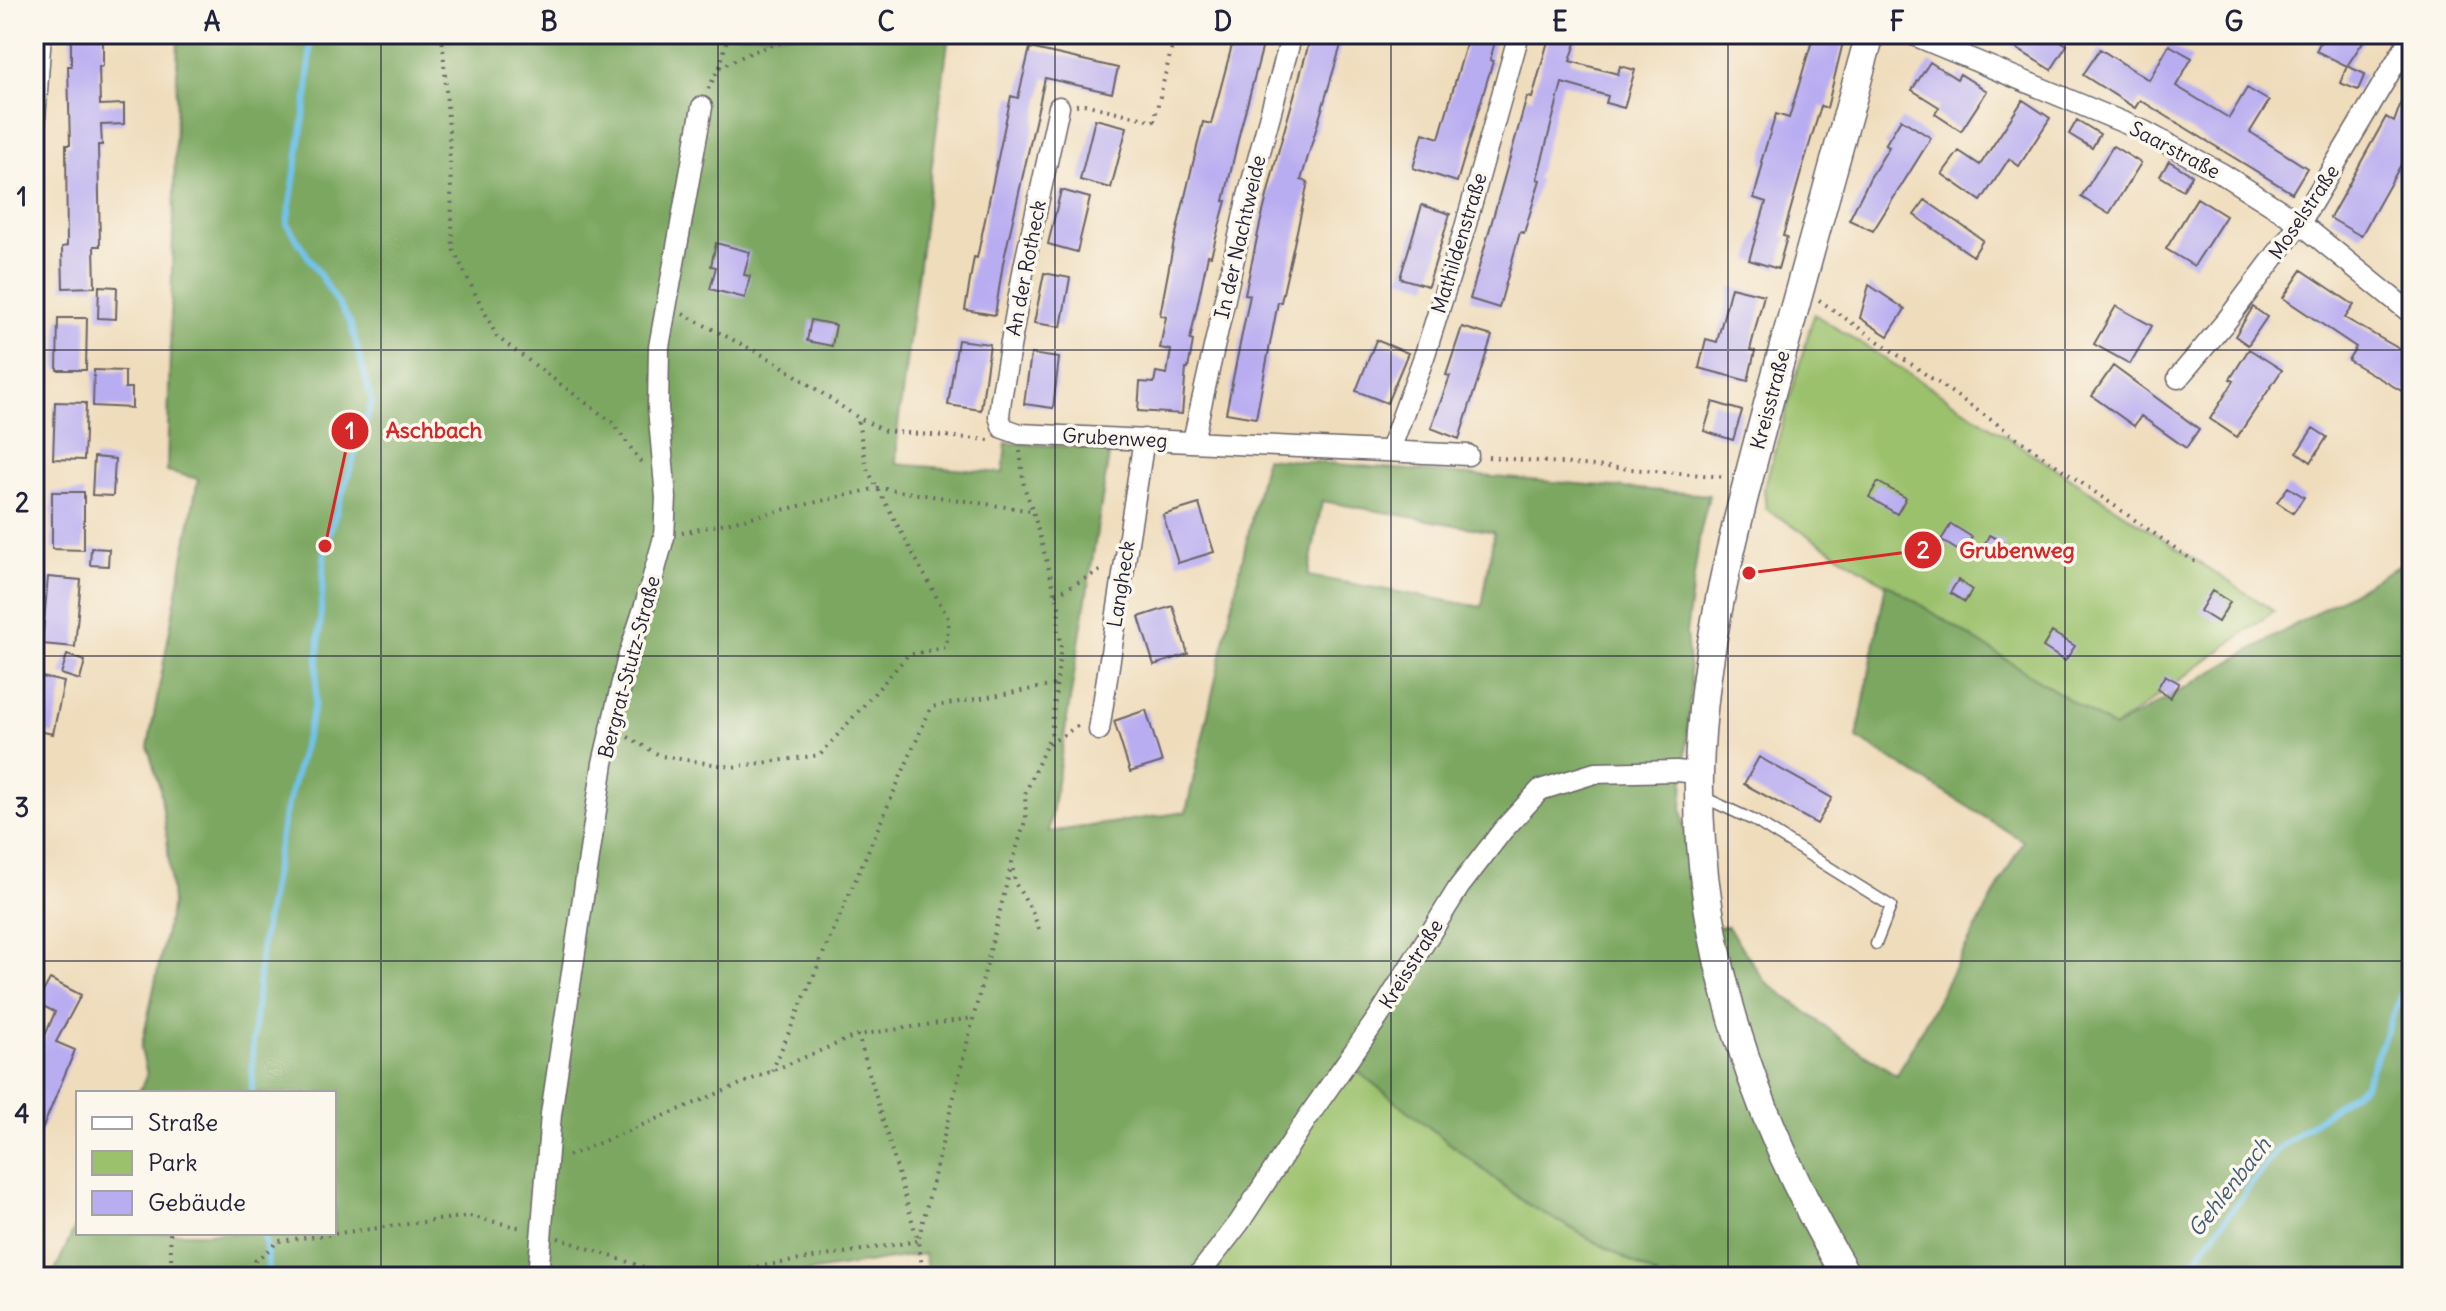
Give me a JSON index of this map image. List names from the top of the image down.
{
  "streets": {
    "street": [
      "Saarstraße",
      "Moselstraße",
      "In der Nachtweide",
      "Mathildenstraße",
      "An der Rotheck",
      "Kreisstraße",
      "Grubenweg",
      "Langheck",
      "Bergrat-Stutz-Straße"
    ]
  },
  "crossings": [
    ["Saarstraße", "Moselstraße"],
    ["In der Nachtweide", "Grubenweg"],
    ["Mathildenstraße", "Grubenweg"],
    ["An der Rotheck", "Grubenweg"],
    ["Grubenweg", "Langheck"]
  ],
  "water": ["Gehlenbach"],
  "places": ["Aschbach", "Grubenweg"],
  "legend": ["Straße", "Park", "Gebäude"],
  "grid": {
    "columns": [
      "A",
      "B",
      "C",
      "D",
      "E",
      "F",
      "G"
    ],
    "rows": [
      "1",
      "2",
      "3",
      "4"
    ]
  }
}
